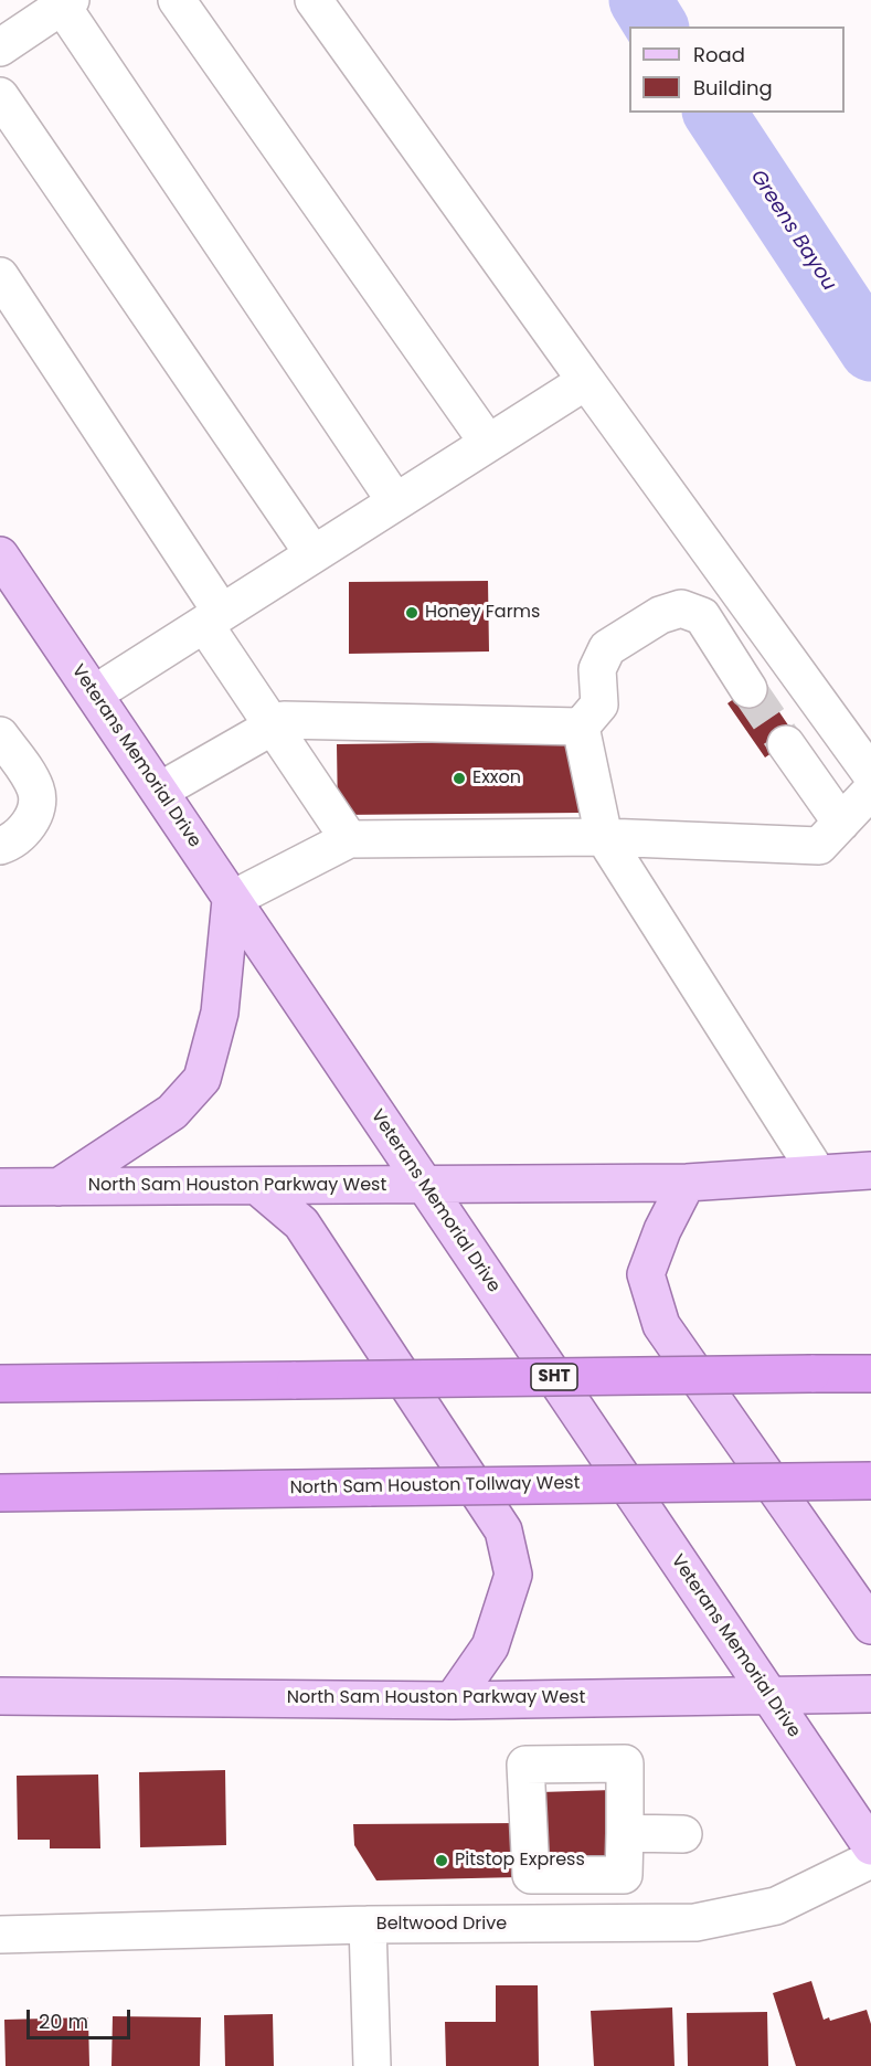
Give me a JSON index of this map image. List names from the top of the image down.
{
  "streets": {
    "highway": ["SHT", "North Sam Houston Tollway West"],
    "main road": ["Veterans Memorial Drive", "North Sam Houston Parkway West"],
    "street": ["Beltwood Drive"]
  },
  "crossings": [
    ["Veterans Memorial Drive", "North Sam Houston Parkway West"]
  ],
  "water": ["Greens Bayou"],
  "places": ["Honey Farms", "Exxon", "Pitstop Express"],
  "legend": ["Road", "Building"],
  "scale_bar": "20 m"
}
